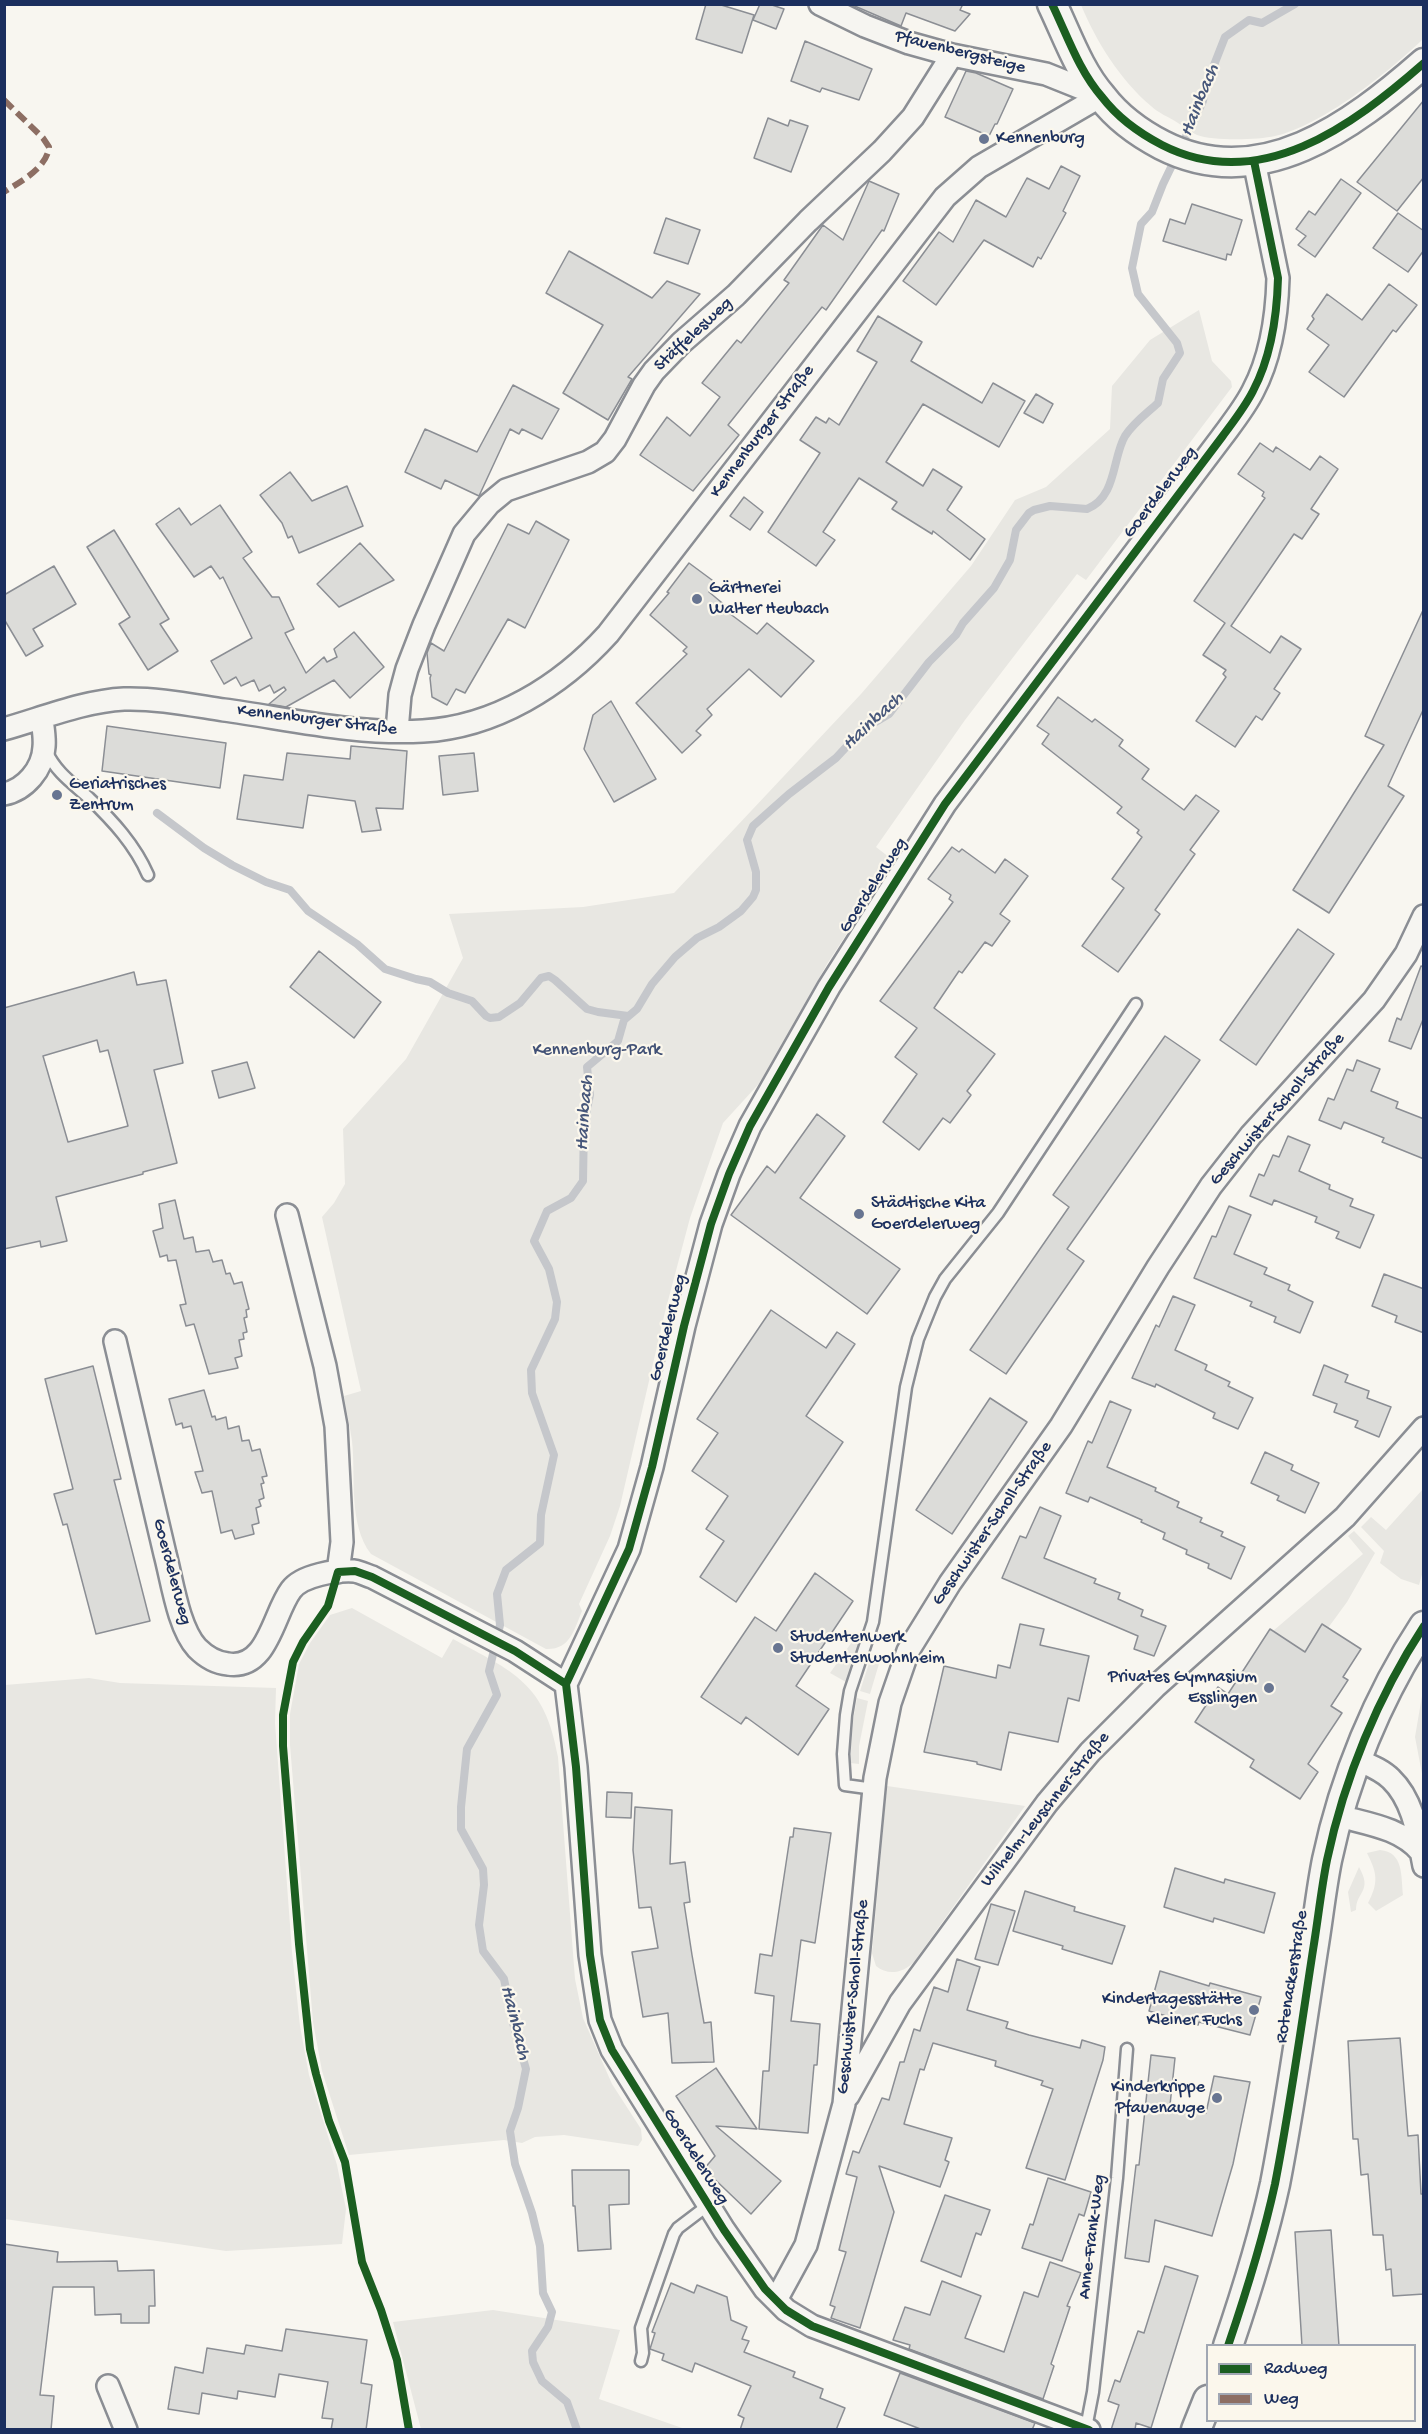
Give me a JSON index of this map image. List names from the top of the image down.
{
  "streets": {
    "main road": ["Rotenackerstraße"],
    "street": [
      "Pfauenbergsteige",
      "Stäffelesweg",
      "Kennenburger Straße",
      "Goerdelerweg",
      "Geschwister-Scholl-Straße",
      "Wilhelm-Leuschner-Straße"
    ],
    "lane": ["Anne-Frank-Weg"]
  },
  "crossings": [
    ["Pfauenbergsteige", "Stäffelesweg"],
    ["Pfauenbergsteige", "Kennenburger Straße"],
    ["Stäffelesweg", "Kennenburger Straße"],
    ["Goerdelerweg", "Geschwister-Scholl-Straße"],
    ["Goerdelerweg", "Anne-Frank-Weg"],
    ["Geschwister-Scholl-Straße", "Wilhelm-Leuschner-Straße"]
  ],
  "water": ["Hainbach"],
  "parks": ["Kennenburg-Park"],
  "places": [
    "Kennenburg",
    "Gärtnerei Walter Heubach",
    "Geriatrisches Zentrum",
    "Städtische Kita Goerdelerweg",
    "Studentenwerk Studentenwohnheim",
    "Privates Gymnasium Esslingen",
    "Kindertagesstätte Kleiner Fuchs",
    "Kinderkrippe Pfauenauge"
  ],
  "legend": ["Radweg", "Weg"]
}
